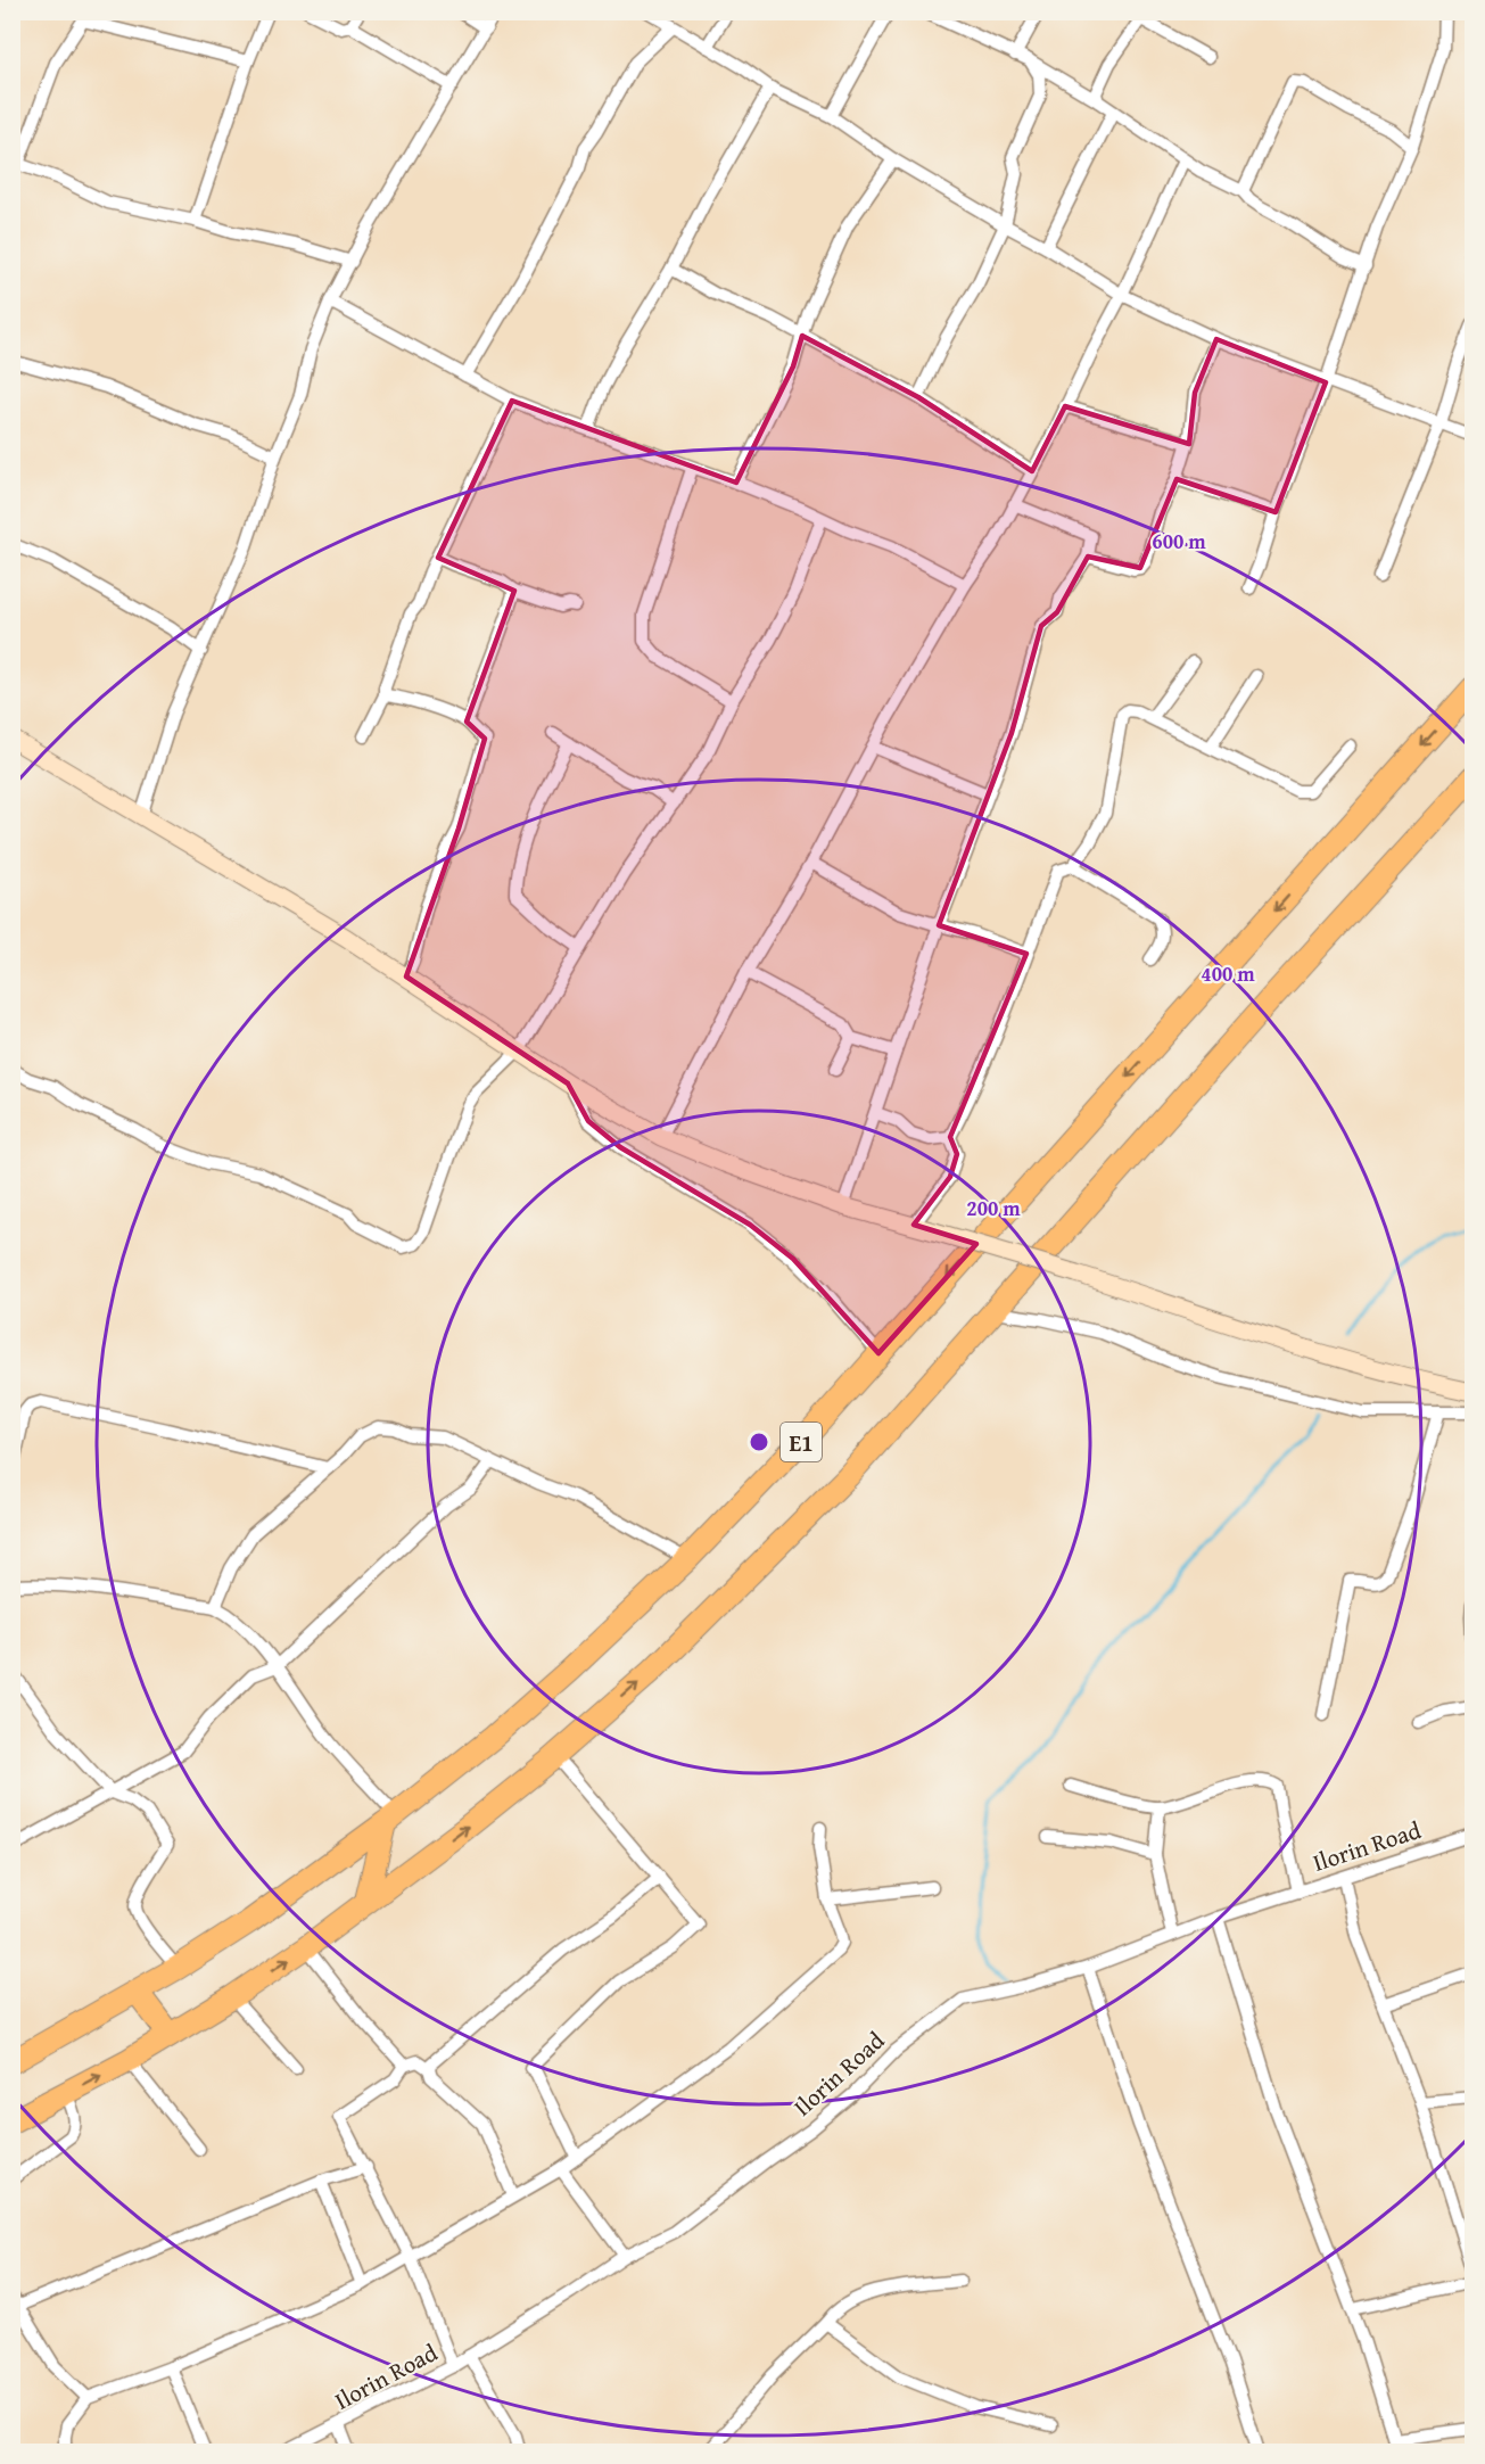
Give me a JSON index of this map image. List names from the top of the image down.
{
  "streets": {
    "highway": ["E1"],
    "street": ["Ilorin Road"]
  },
  "rings": ["600 m", "400 m", "200 m"]
}
